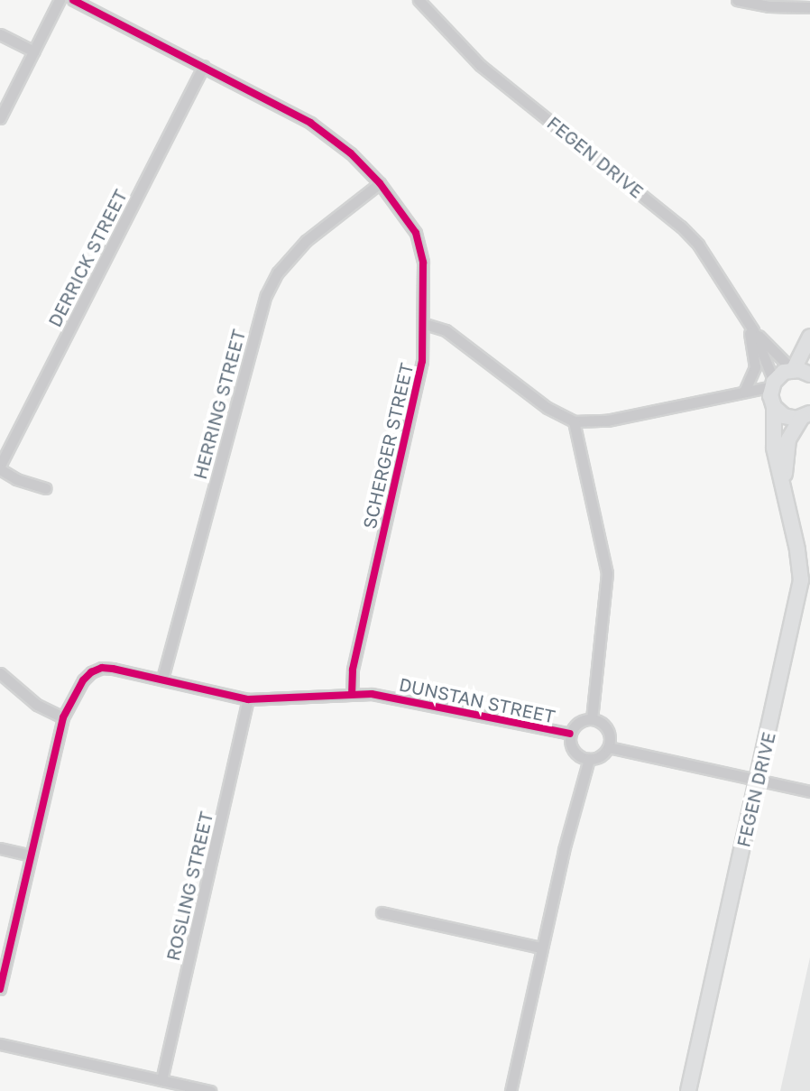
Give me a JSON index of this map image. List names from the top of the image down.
{
  "streets": {
    "street": [
      "FEGEN DRIVE",
      "DERRICK STREET",
      "HERRING STREET",
      "SCHERGER STREET",
      "DUNSTAN STREET",
      "ROSLING STREET"
    ]
  },
  "crossings": [
    ["DERRICK STREET", "SCHERGER STREET"],
    ["HERRING STREET", "SCHERGER STREET"],
    ["HERRING STREET", "DUNSTAN STREET"],
    ["SCHERGER STREET", "DUNSTAN STREET"],
    ["DUNSTAN STREET", "ROSLING STREET"]
  ]
}
